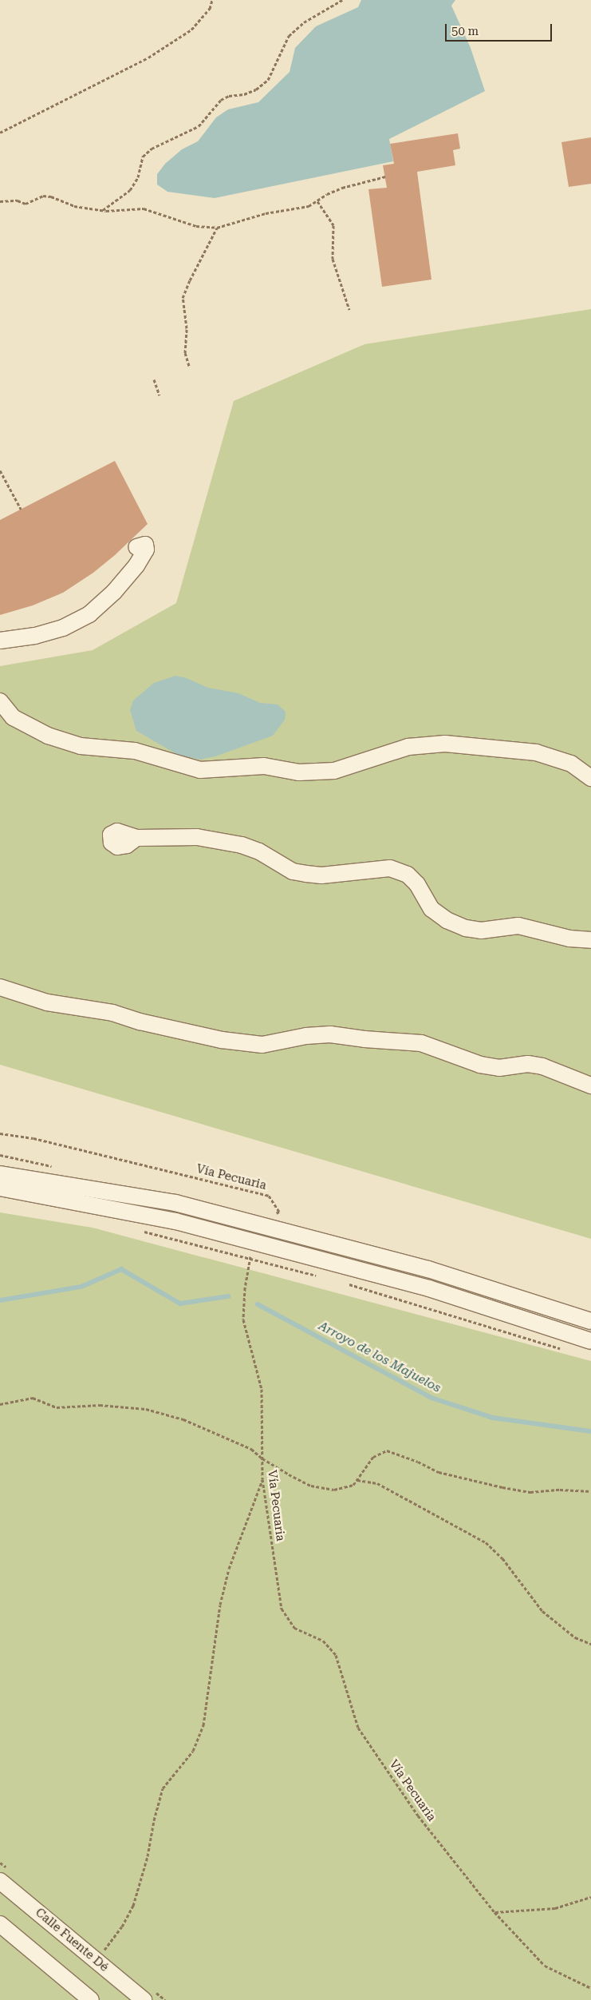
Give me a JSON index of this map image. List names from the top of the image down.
{
  "streets": {
    "street": ["Calle Fuente Dé"],
    "path": ["Vía Pecuaria"]
  },
  "water": ["Arroyo de los Majuelos"],
  "scale_bar": "50 m"
}
